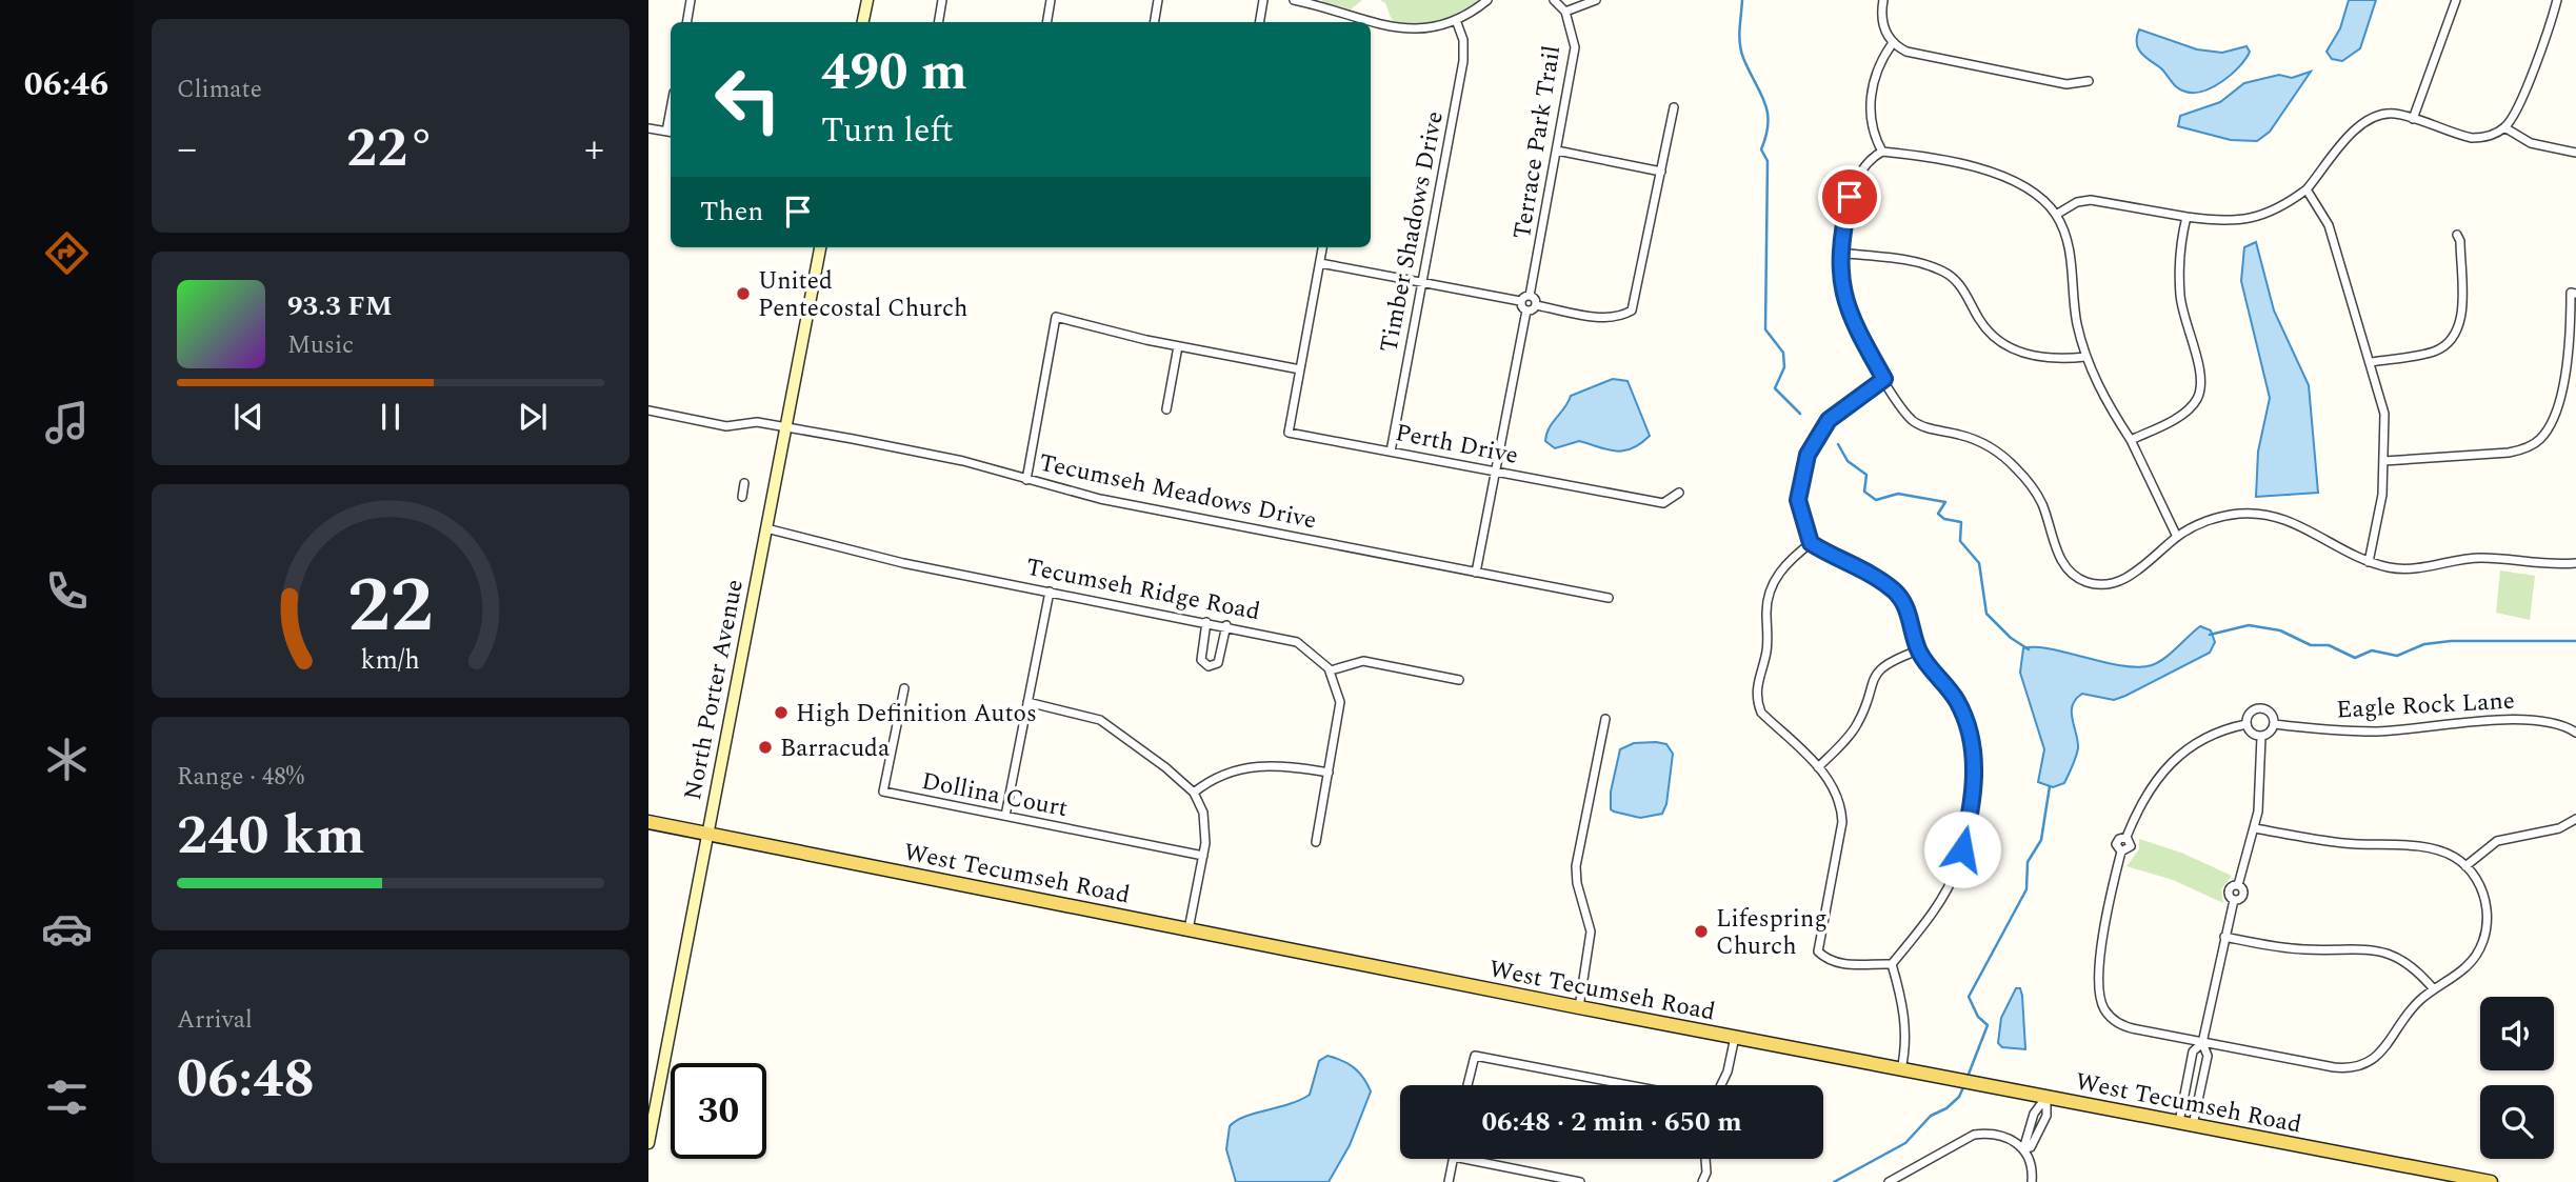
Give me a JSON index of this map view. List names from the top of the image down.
{
  "streets": {
    "main road": ["North Porter Avenue", "West Tecumseh Road"],
    "street": [
      "Terrace Park Trail",
      "Timber Shadows Drive",
      "Perth Drive",
      "Tecumseh Meadows Drive",
      "Tecumseh Ridge Road",
      "Eagle Rock Lane",
      "Dollina Court"
    ]
  },
  "crossings": [
    ["Timber Shadows Drive", "Perth Drive"],
    ["Tecumseh Meadows Drive", "North Porter Avenue"],
    ["Tecumseh Ridge Road", "North Porter Avenue"],
    ["North Porter Avenue", "West Tecumseh Road"]
  ],
  "places": [
    "United Pentecostal Church",
    "High Definition Autos",
    "Barracuda",
    "Lifespring Church"
  ],
  "page": {
    "tabs": "06:46",
    "tile": [
      "Climate",
      ["Range · 48%", "240 km"],
      ["Arrival", "06:48"]
    ],
    "turn": ["490 m", "Turn left"],
    "heat": ["−", "22°", "+"],
    "then": "Then",
    "song": ["93.3 FM", "Music"],
    "limit": "30",
    "trip": "06:48 · 2 min · 650 m",
    "gauge": ["22", "km/h"]
  }
}
